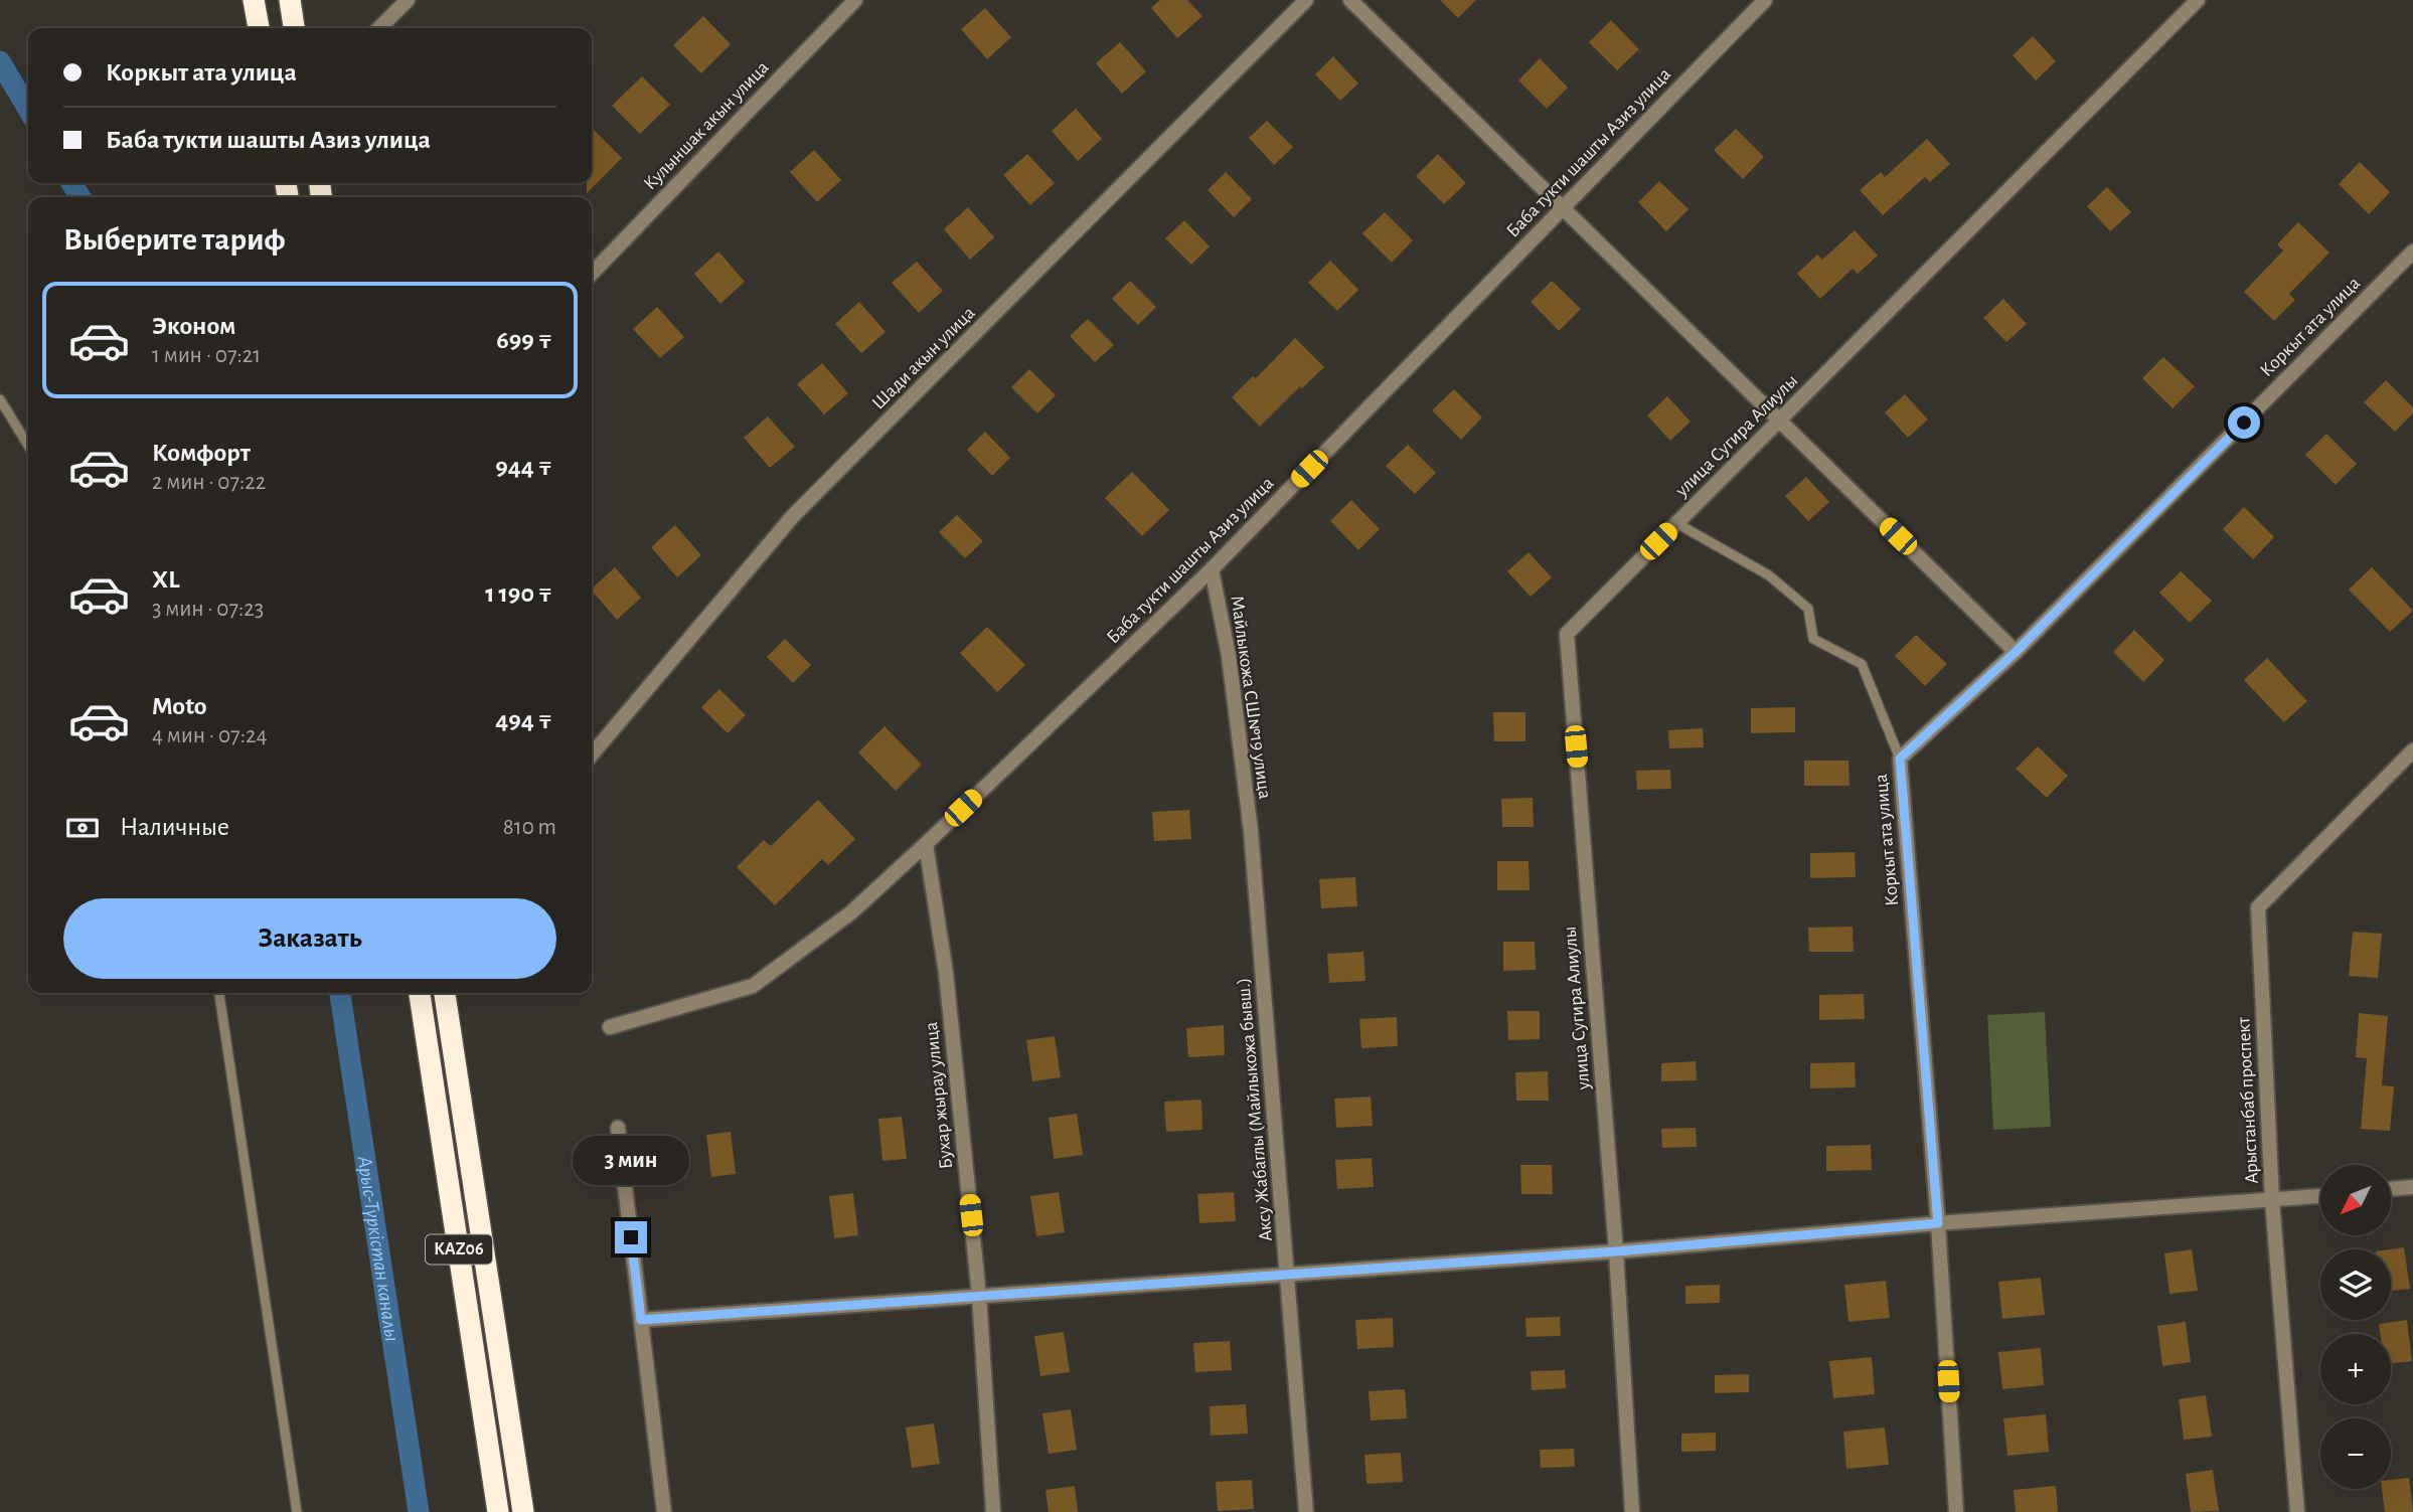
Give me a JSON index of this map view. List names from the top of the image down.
{
  "streets": {
    "highway": ["KАZ06"],
    "street": [
      "Кулыншак акын улица",
      "Баба тукти шашты Азиз улица",
      "Коркыт ата улица",
      "Шади акын улица",
      "улица Сугира Алиулы",
      "Майлыкожа СШ№19 улица",
      "Бухар жырау улица",
      "Арыстанбаб проспект",
      "Аксу Жабаглы (Майлыкожа бывш.)"
    ]
  },
  "crossings": [
    ["Баба тукти шашты Азиз улица", "Майлыкожа СШ№19 улица"],
    ["Баба тукти шашты Азиз улица", "Бухар жырау улица"],
    ["Майлыкожа СШ№19 улица", "Аксу Жабаглы (Майлыкожа бывш.)"]
  ],
  "water": ["Арыс-Түркістан каналы"],
  "north": "bottom left",
  "page": {
    "banner": ["Коркыт ата улица", "Баба тукти шашты Азиз улица"],
    "heading": "Выберите тариф",
    "list": [
      {
        "name": "Эконом",
        "note": "1 мин · 07:21",
        "value": "699 ₸"
      },
      {
        "name": "Комфорт",
        "note": "2 мин · 07:22",
        "value": "944 ₸"
      },
      {
        "name": "XL",
        "note": "3 мин · 07:23",
        "value": "1 190 ₸"
      },
      {
        "name": "Moto",
        "note": "4 мин · 07:24",
        "value": "494 ₸"
      }
    ],
    "pay": ["Наличные", "810 m"],
    "buttons": "Заказать",
    "bubble": "3 мин",
    "map_buttons": ["+", "−"]
  }
}
